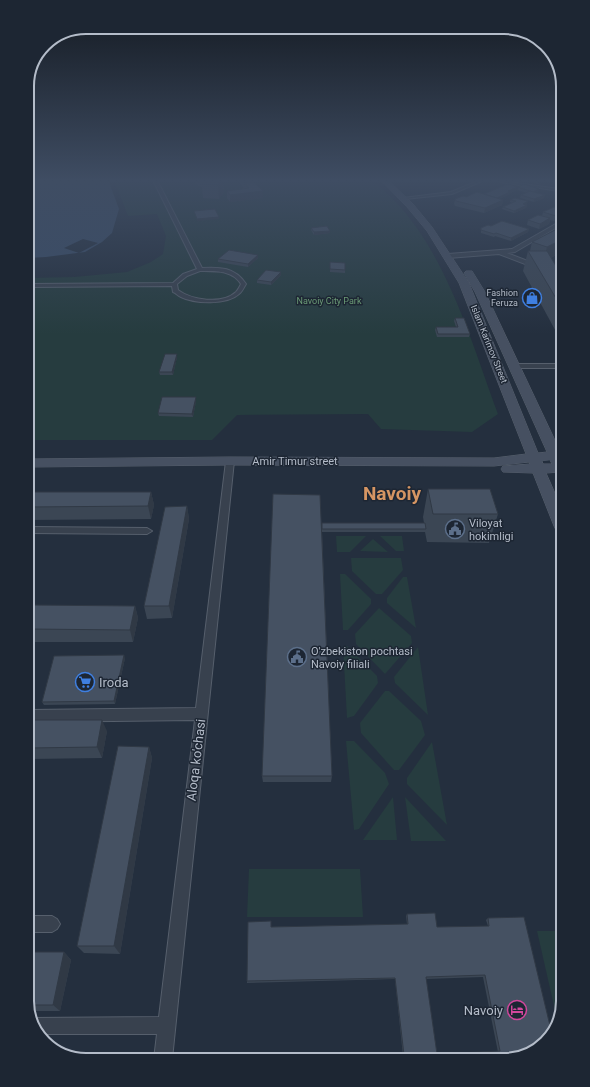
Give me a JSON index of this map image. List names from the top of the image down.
{
  "streets": {
    "main road": ["Islam Karimov Street", "Amir Timur street"],
    "street": ["Aloqa ko'chasi"]
  },
  "crossings": [
    ["Islam Karimov Street", "Amir Timur street"],
    ["Amir Timur street", "Aloqa ko'chasi"]
  ],
  "districts": ["Navoiy"],
  "parks": ["Navoiy City Park"],
  "places": {
    "shop": ["Fashion Feruza"],
    "public building": ["Viloyat hokimligi", "O'zbekiston pochtasi Navoiy filiali"],
    "supermarket": ["Iroda"],
    "hotel": ["Navoiy"]
  }
}
